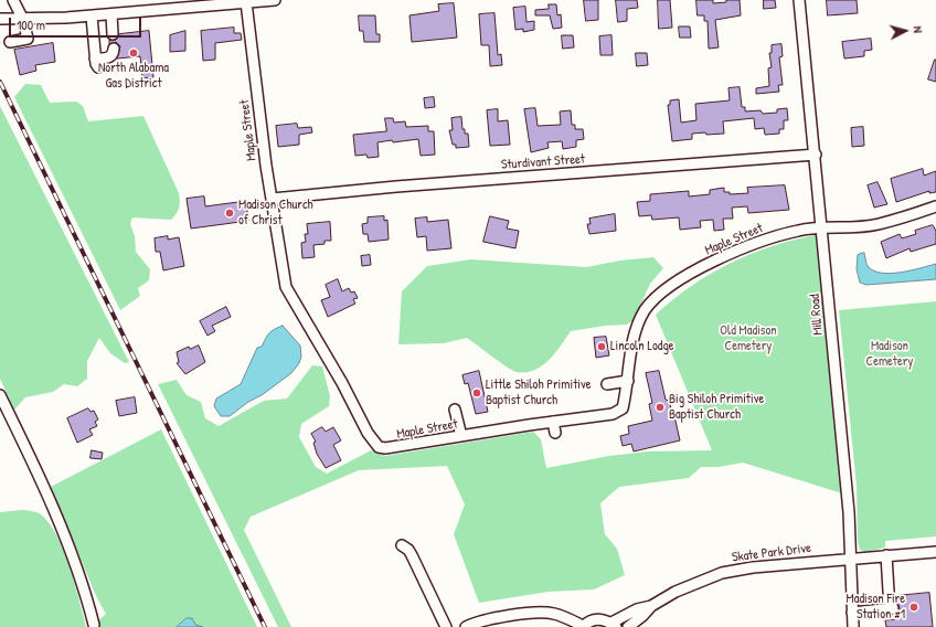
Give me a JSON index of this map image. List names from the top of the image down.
{
  "streets": {
    "street": [
      "Maple Street",
      "Sturdivant Street",
      "Mill Road",
      "Skate Park Drive"
    ]
  },
  "crossings": [
    ["Maple Street", "Sturdivant Street"],
    ["Maple Street", "Mill Road"],
    ["Sturdivant Street", "Mill Road"],
    ["Mill Road", "Skate Park Drive"]
  ],
  "parks": ["Old Madison Cemetery", "Madison Cemetery"],
  "places": [
    "North Alabama Gas District",
    "Madison Church of Christ",
    "Lincoln Lodge",
    "Little Shiloh Primitive Baptist Church",
    "Big Shiloh Primitive Baptist Church",
    "Madison Fire Station #1"
  ],
  "scale_bar": "100 m",
  "north": "right"
}
